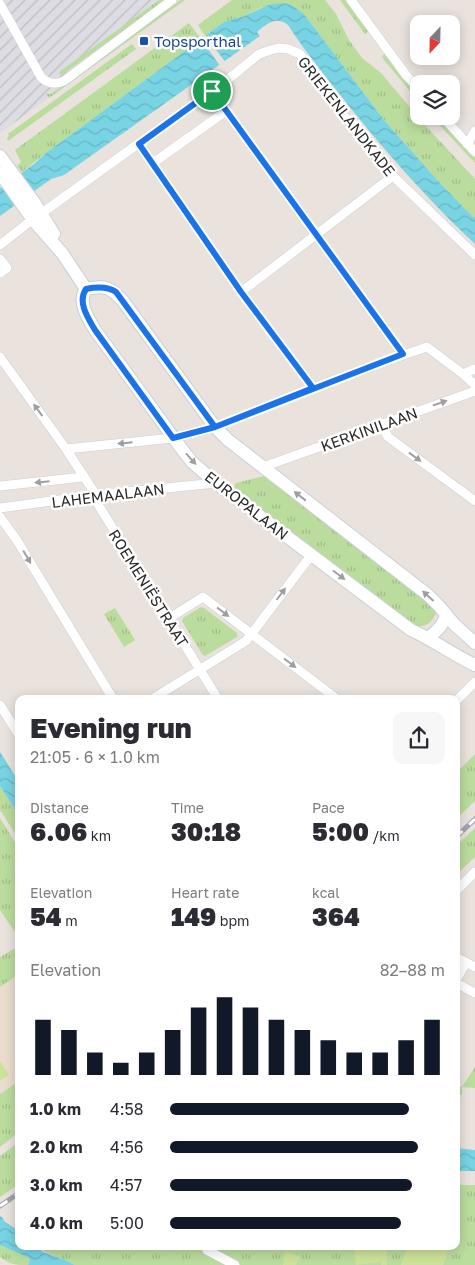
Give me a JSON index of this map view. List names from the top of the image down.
{
  "streets": {
    "street": [
      "GRIEKENLANDKADE",
      "KERKINILAAN",
      "LAHEMAALAAN",
      "EUROPALAAN",
      "ROEMENIËSTRAAT"
    ]
  },
  "crossings": [
    ["LAHEMAALAAN", "EUROPALAAN"],
    ["LAHEMAALAAN", "ROEMENIËSTRAAT"]
  ],
  "one_way": ["LAHEMAALAAN"],
  "places": {
    "transit": ["Topsporthal"]
  },
  "north": "bottom",
  "page": {
    "heading": ["Evening run", "21:05 · 6 × 1.0 km"],
    "stats": [
      ["Distance", "6.06 km"],
      ["Time", "30:18"],
      ["Pace", "5:00 /km"],
      ["Elevation", "54 m"],
      ["Heart rate", "149 bpm"],
      ["kcal", "364"]
    ],
    "chart": ["Elevation", "82–88 m"],
    "list": [
      {
        "name": "1.0 km",
        "note": "4:58"
      },
      {
        "name": "2.0 km",
        "note": "4:56"
      },
      {
        "name": "3.0 km",
        "note": "4:57"
      },
      {
        "name": "4.0 km",
        "note": "5:00"
      }
    ]
  }
}
